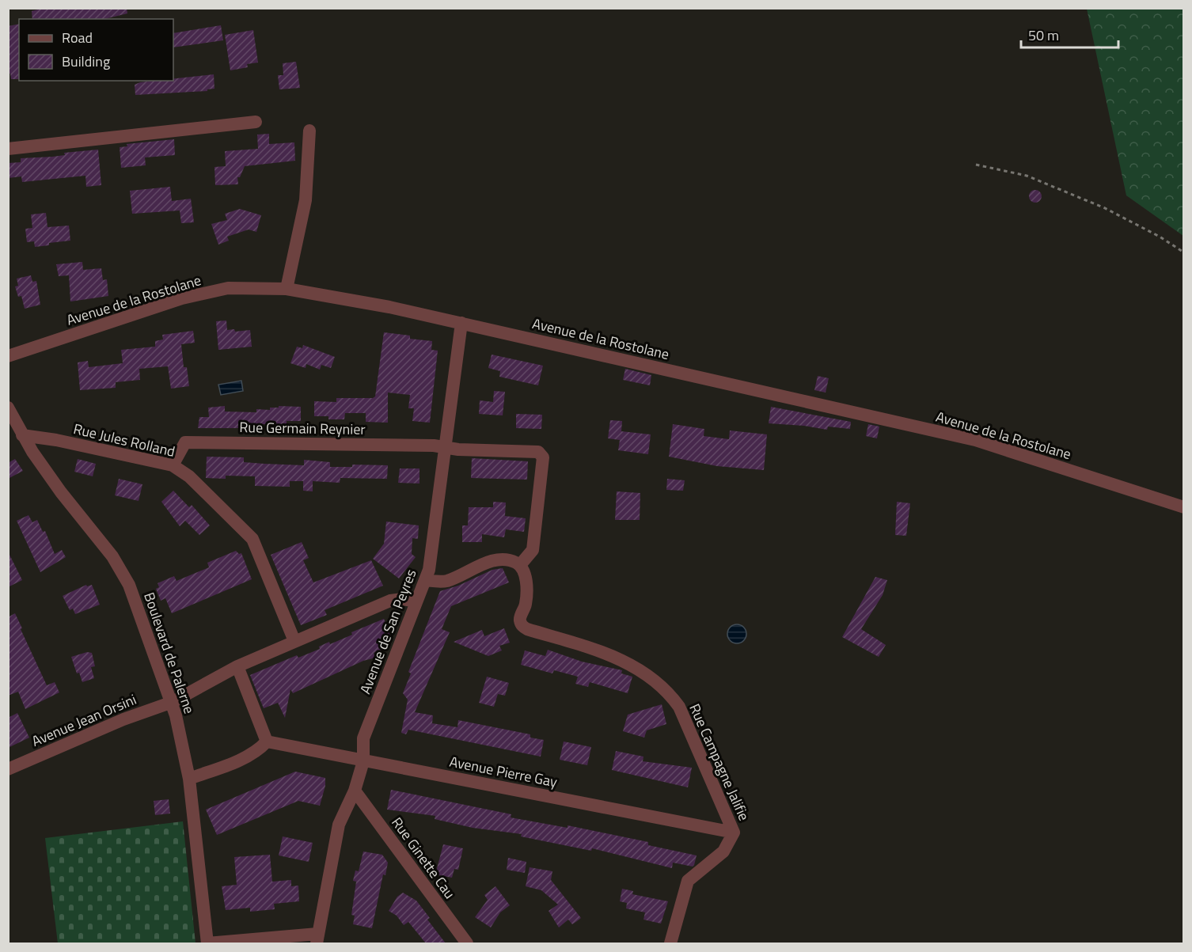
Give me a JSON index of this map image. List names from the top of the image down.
{
  "streets": {
    "street": [
      "Avenue de la Rostolane",
      "Rue Germain Reynier",
      "Rue Jules Rolland",
      "Avenue de San Peyres",
      "Boulevard de Palerne",
      "Avenue Jean Orsini",
      "Rue Campagne Jalifie",
      "Avenue Pierre Gay",
      "Rue Ginette Cau"
    ]
  },
  "crossings": [
    ["Avenue de la Rostolane", "Avenue de San Peyres"],
    ["Rue Germain Reynier", "Rue Jules Rolland"],
    ["Rue Germain Reynier", "Avenue de San Peyres"],
    ["Rue Jules Rolland", "Boulevard de Palerne"],
    ["Rue Jules Rolland", "Avenue Jean Orsini"],
    ["Avenue de San Peyres", "Avenue Jean Orsini"],
    ["Avenue de San Peyres", "Avenue Pierre Gay"],
    ["Avenue de San Peyres", "Rue Ginette Cau"],
    ["Boulevard de Palerne", "Avenue Jean Orsini"],
    ["Rue Campagne Jalifie", "Avenue Pierre Gay"]
  ],
  "legend": ["Road", "Building"],
  "scale_bar": "50 m"
}
